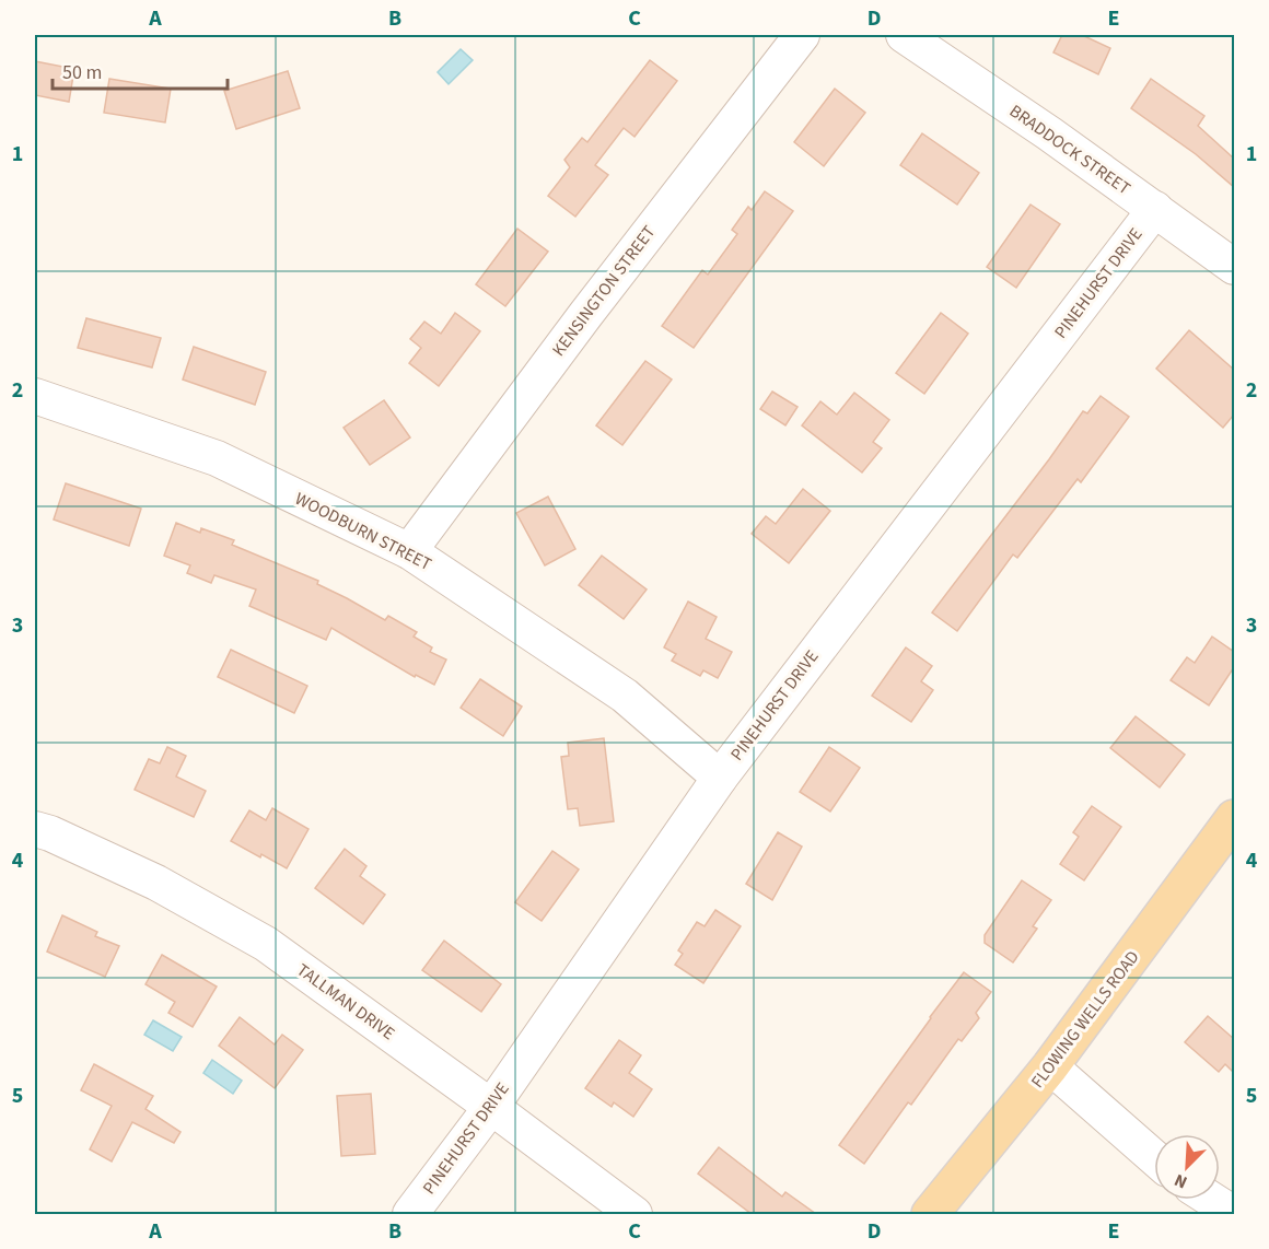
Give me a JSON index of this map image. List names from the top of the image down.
{
  "streets": {
    "main road": ["FLOWING WELLS ROAD"],
    "street": [
      "BRADDOCK STREET",
      "PINEHURST DRIVE",
      "KENSINGTON STREET",
      "WOODBURN STREET",
      "TALLMAN DRIVE"
    ]
  },
  "crossings": [
    ["BRADDOCK STREET", "PINEHURST DRIVE"],
    ["PINEHURST DRIVE", "WOODBURN STREET"],
    ["PINEHURST DRIVE", "TALLMAN DRIVE"],
    ["KENSINGTON STREET", "WOODBURN STREET"]
  ],
  "scale_bar": "50 m",
  "north": "bottom left",
  "grid": {
    "columns": [
      "A",
      "B",
      "C",
      "D",
      "E"
    ],
    "rows": [
      "1",
      "2",
      "3",
      "4",
      "5"
    ]
  }
}
